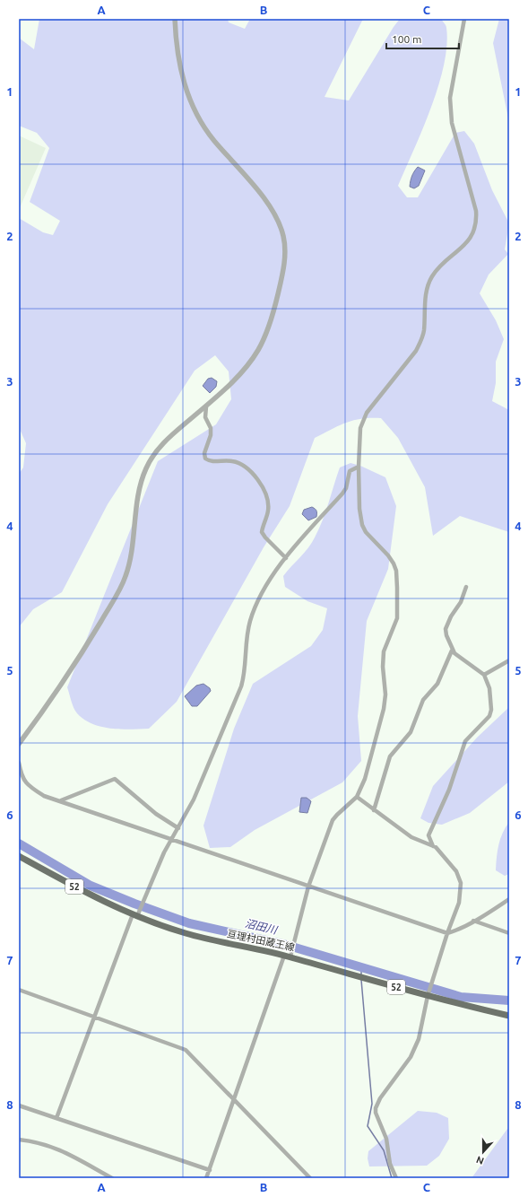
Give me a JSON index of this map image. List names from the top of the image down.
{
  "streets": {
    "main road": ["52", "亘理村田蔵王線"]
  },
  "water": ["沼田川"],
  "scale_bar": "100 m",
  "north": "bottom",
  "grid": {
    "columns": ["A", "B", "C"],
    "rows": [
      "1",
      "2",
      "3",
      "4",
      "5",
      "6",
      "7",
      "8"
    ]
  }
}
